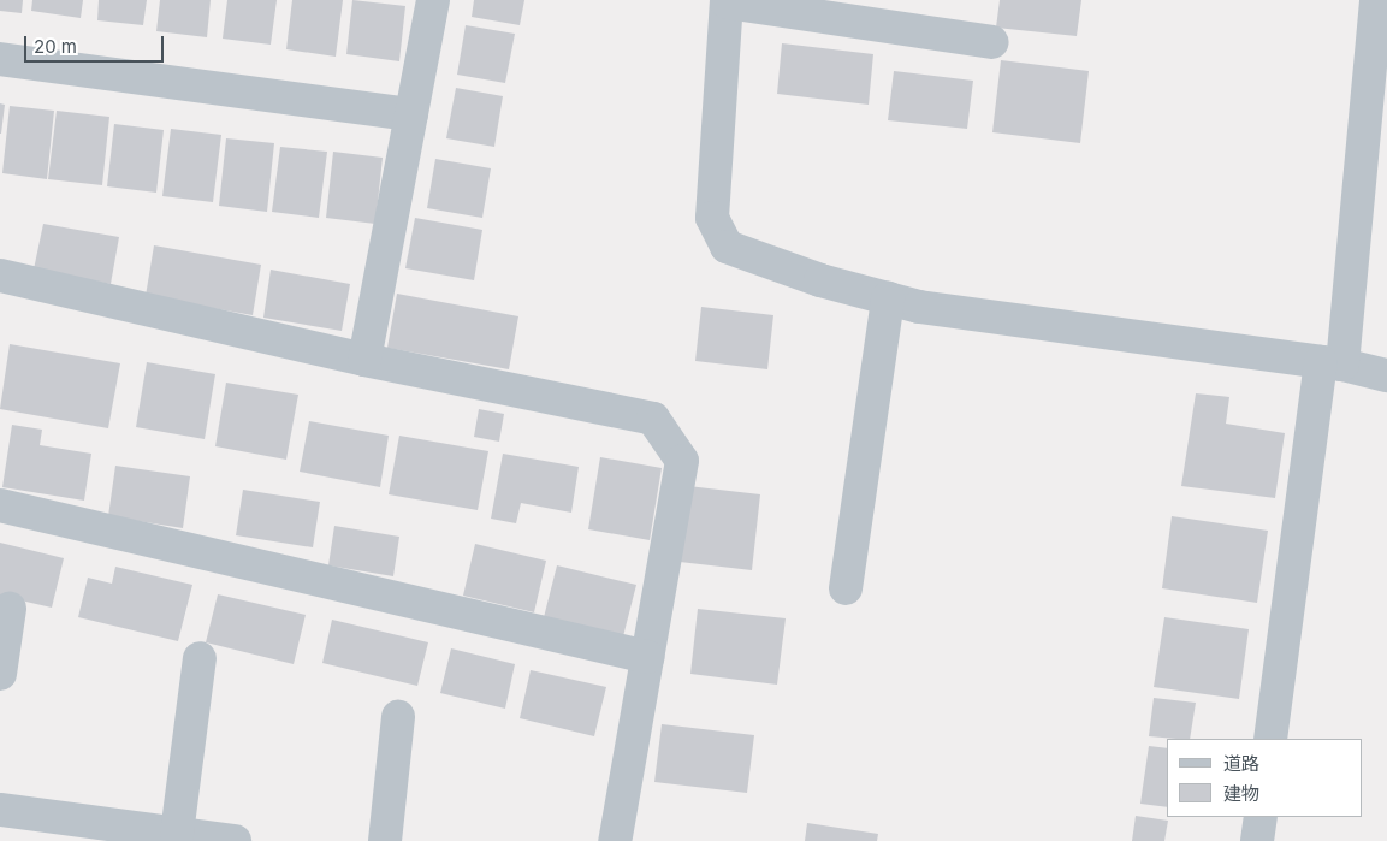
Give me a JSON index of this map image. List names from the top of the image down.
{
  "legend": ["道路", "建物"],
  "scale_bar": "20 m"
}
